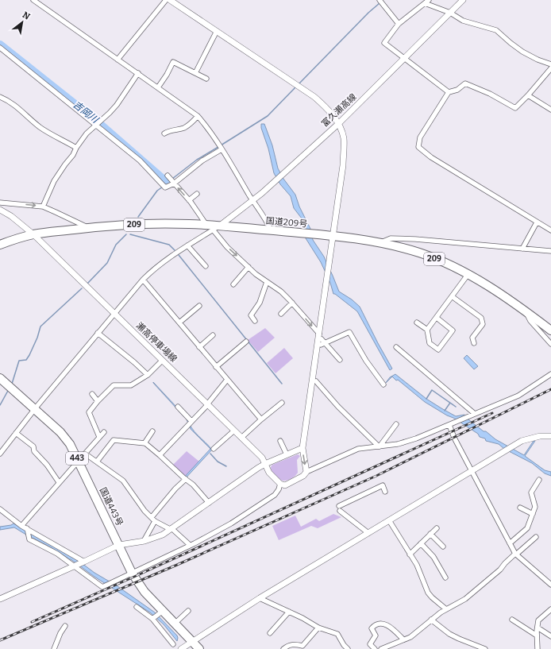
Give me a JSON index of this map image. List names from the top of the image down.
{
  "streets": {
    "highway": [
      "国道209号",
      "209",
      "443",
      "国道443号"
    ],
    "street": ["富久瀬高線", "瀬高停車場線"]
  },
  "crossings": [
    ["富久瀬高線", "国道209号"],
    ["国道209号", "瀬高停車場線"]
  ],
  "water": ["吉岡川"],
  "north": "top right"
}
